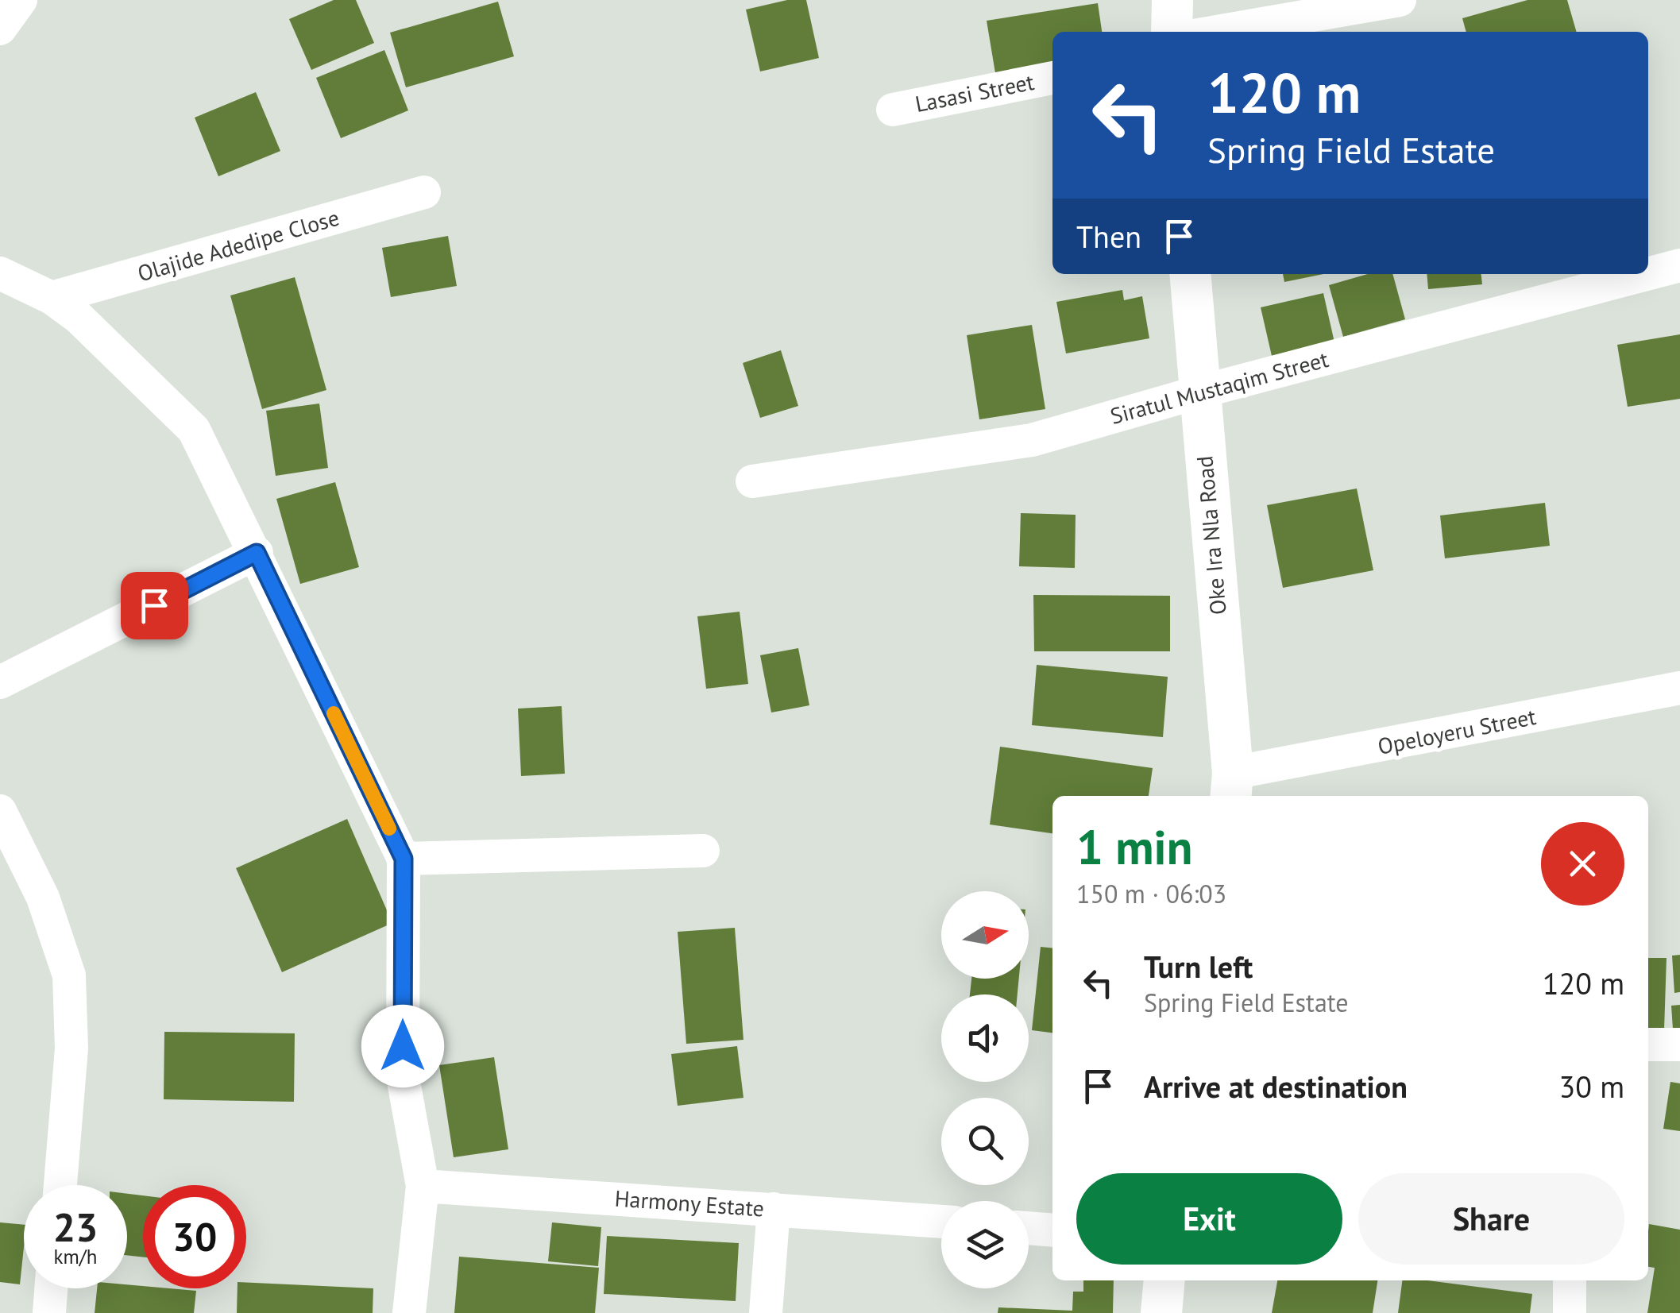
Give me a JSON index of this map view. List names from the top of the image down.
{
  "streets": {
    "street": [
      "Lasasi Street",
      "Olajide Adedipe Close",
      "Siratul Mustaqim Street",
      "Oke Ira Nla Road",
      "Opeloyeru Street",
      "Harmony Estate"
    ]
  },
  "crossings": [
    ["Siratul Mustaqim Street", "Oke Ira Nla Road"],
    ["Oke Ira Nla Road", "Opeloyeru Street"]
  ],
  "north": "right",
  "page": {
    "turn": ["120 m", "Spring Field Estate"],
    "then": "Then",
    "heading": ["1 min", "150 m · 06:03"],
    "list": [
      {
        "name": "Turn left",
        "note": "Spring Field Estate",
        "value": "120 m"
      },
      {
        "name": "Arrive at destination",
        "value": "30 m"
      }
    ],
    "buttons": ["Exit", "Share"],
    "speed": "23 km/h",
    "limit": "30"
  }
}
